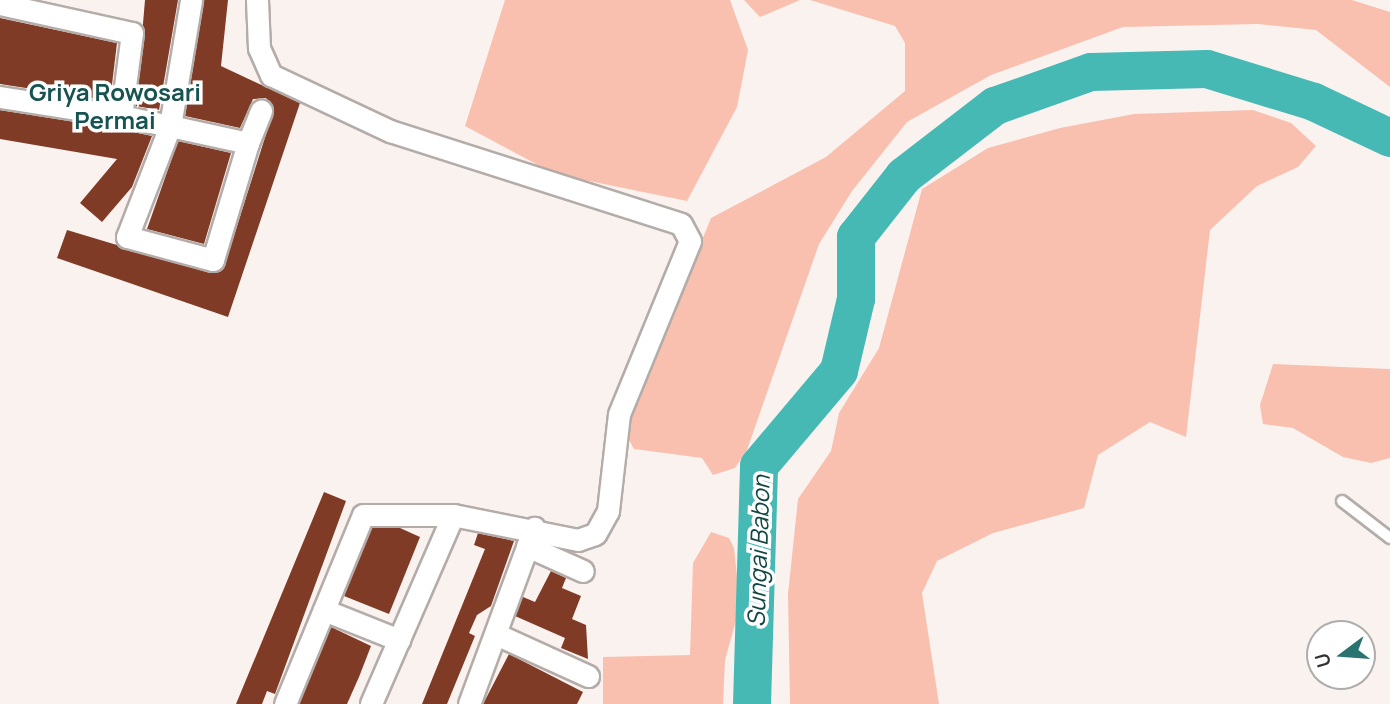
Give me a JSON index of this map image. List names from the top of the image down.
{
  "districts": ["Griya Rowosari Permai"],
  "water": ["Sungai Babon"],
  "north": "left"
}
